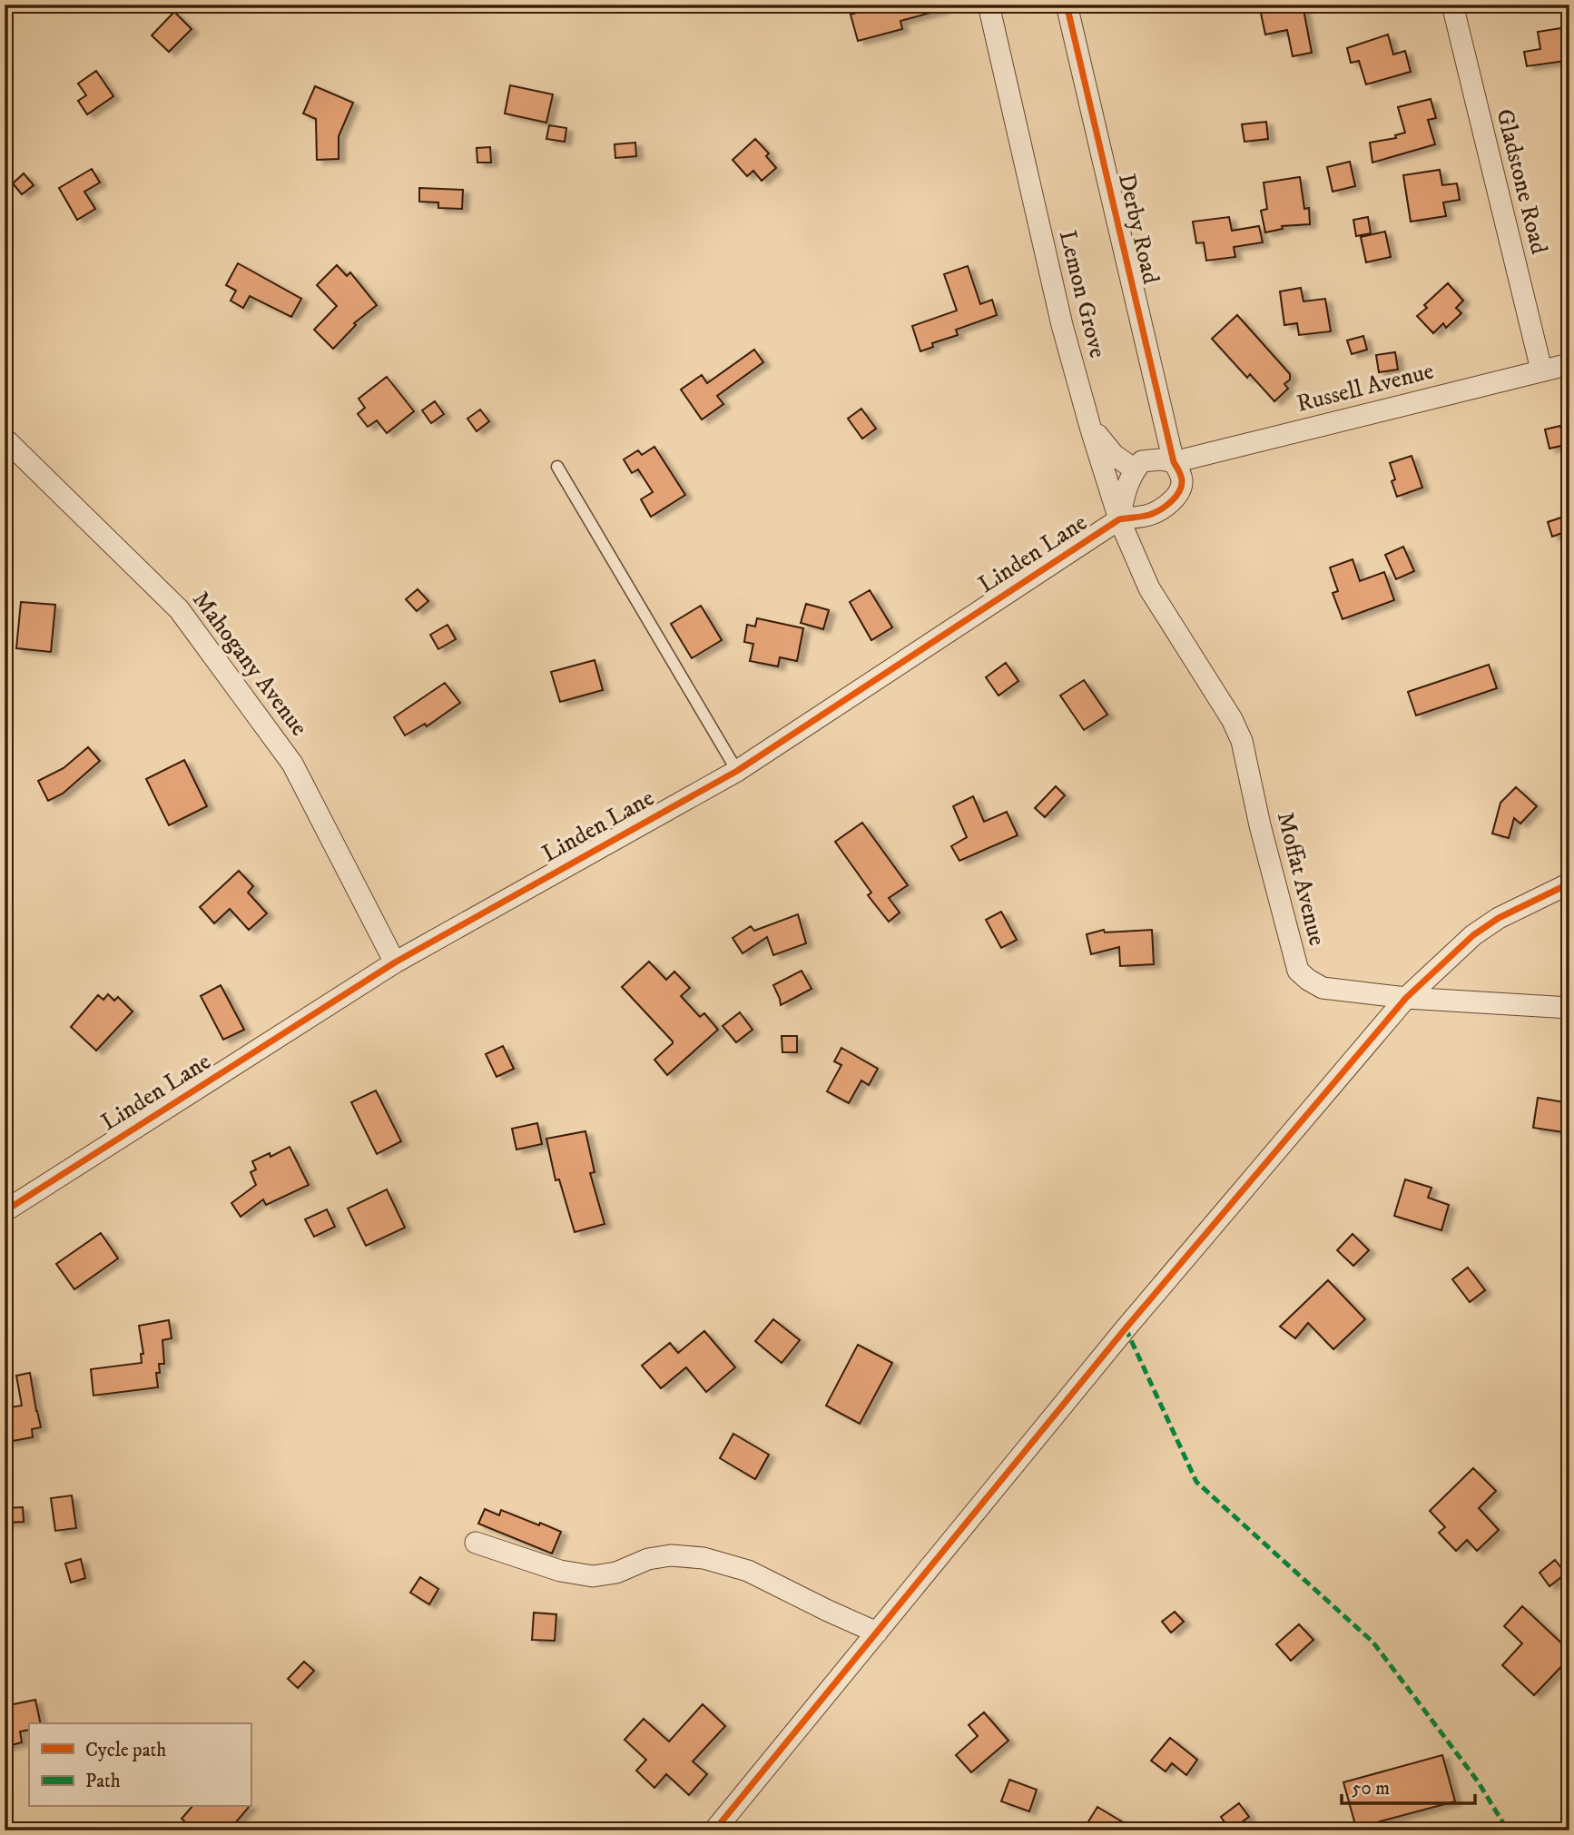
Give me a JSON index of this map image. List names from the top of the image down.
{
  "streets": {
    "street": [
      "Gladstone Road",
      "Derby Road",
      "Lemon Grove",
      "Russell Avenue",
      "Linden Lane",
      "Mahogany Avenue",
      "Moffat Avenue"
    ]
  },
  "crossings": [
    ["Gladstone Road", "Russell Avenue"],
    ["Derby Road", "Russell Avenue"],
    ["Derby Road", "Linden Lane"],
    ["Lemon Grove", "Linden Lane"],
    ["Lemon Grove", "Moffat Avenue"],
    ["Russell Avenue", "Linden Lane"],
    ["Linden Lane", "Mahogany Avenue"]
  ],
  "legend": ["Cycle path", "Path"],
  "scale_bar": "50 m"
}
